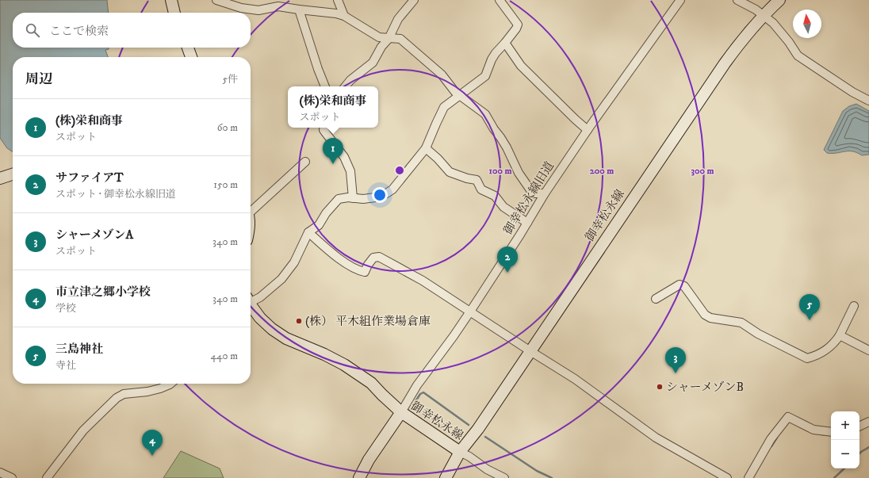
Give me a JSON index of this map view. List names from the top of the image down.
{
  "streets": {
    "main road": ["御幸松永線"],
    "street": ["御幸松永線旧道"]
  },
  "crossings": [
    ["御幸松永線旧道", "御幸松永線"]
  ],
  "places": ["(株） 平木組作業場倉庫", "シャーメゾンB"],
  "north": "top",
  "page": {
    "search": "ここで検索",
    "heading": ["周辺", "5件"],
    "popup": ["(株)栄和商事", "スポット"],
    "list": [
      {
        "mark": "1",
        "name": "(株)栄和商事",
        "note": "スポット",
        "value": "60 m"
      },
      {
        "mark": "2",
        "name": "サファイアT",
        "note": "スポット · 御幸松永線旧道",
        "value": "150 m"
      },
      {
        "mark": "3",
        "name": "シャーメゾンA",
        "note": "スポット",
        "value": "340 m"
      },
      {
        "mark": "4",
        "name": "市立津之郷小学校",
        "note": "学校",
        "value": "340 m"
      },
      {
        "mark": "5",
        "name": "三島神社",
        "note": "寺社",
        "value": "440 m"
      }
    ],
    "pins": [
      "1",
      "2",
      "5",
      "3",
      "4"
    ],
    "map_buttons": ["+", "−"]
  },
  "rings": ["100 m", "200 m", "300 m"]
}
